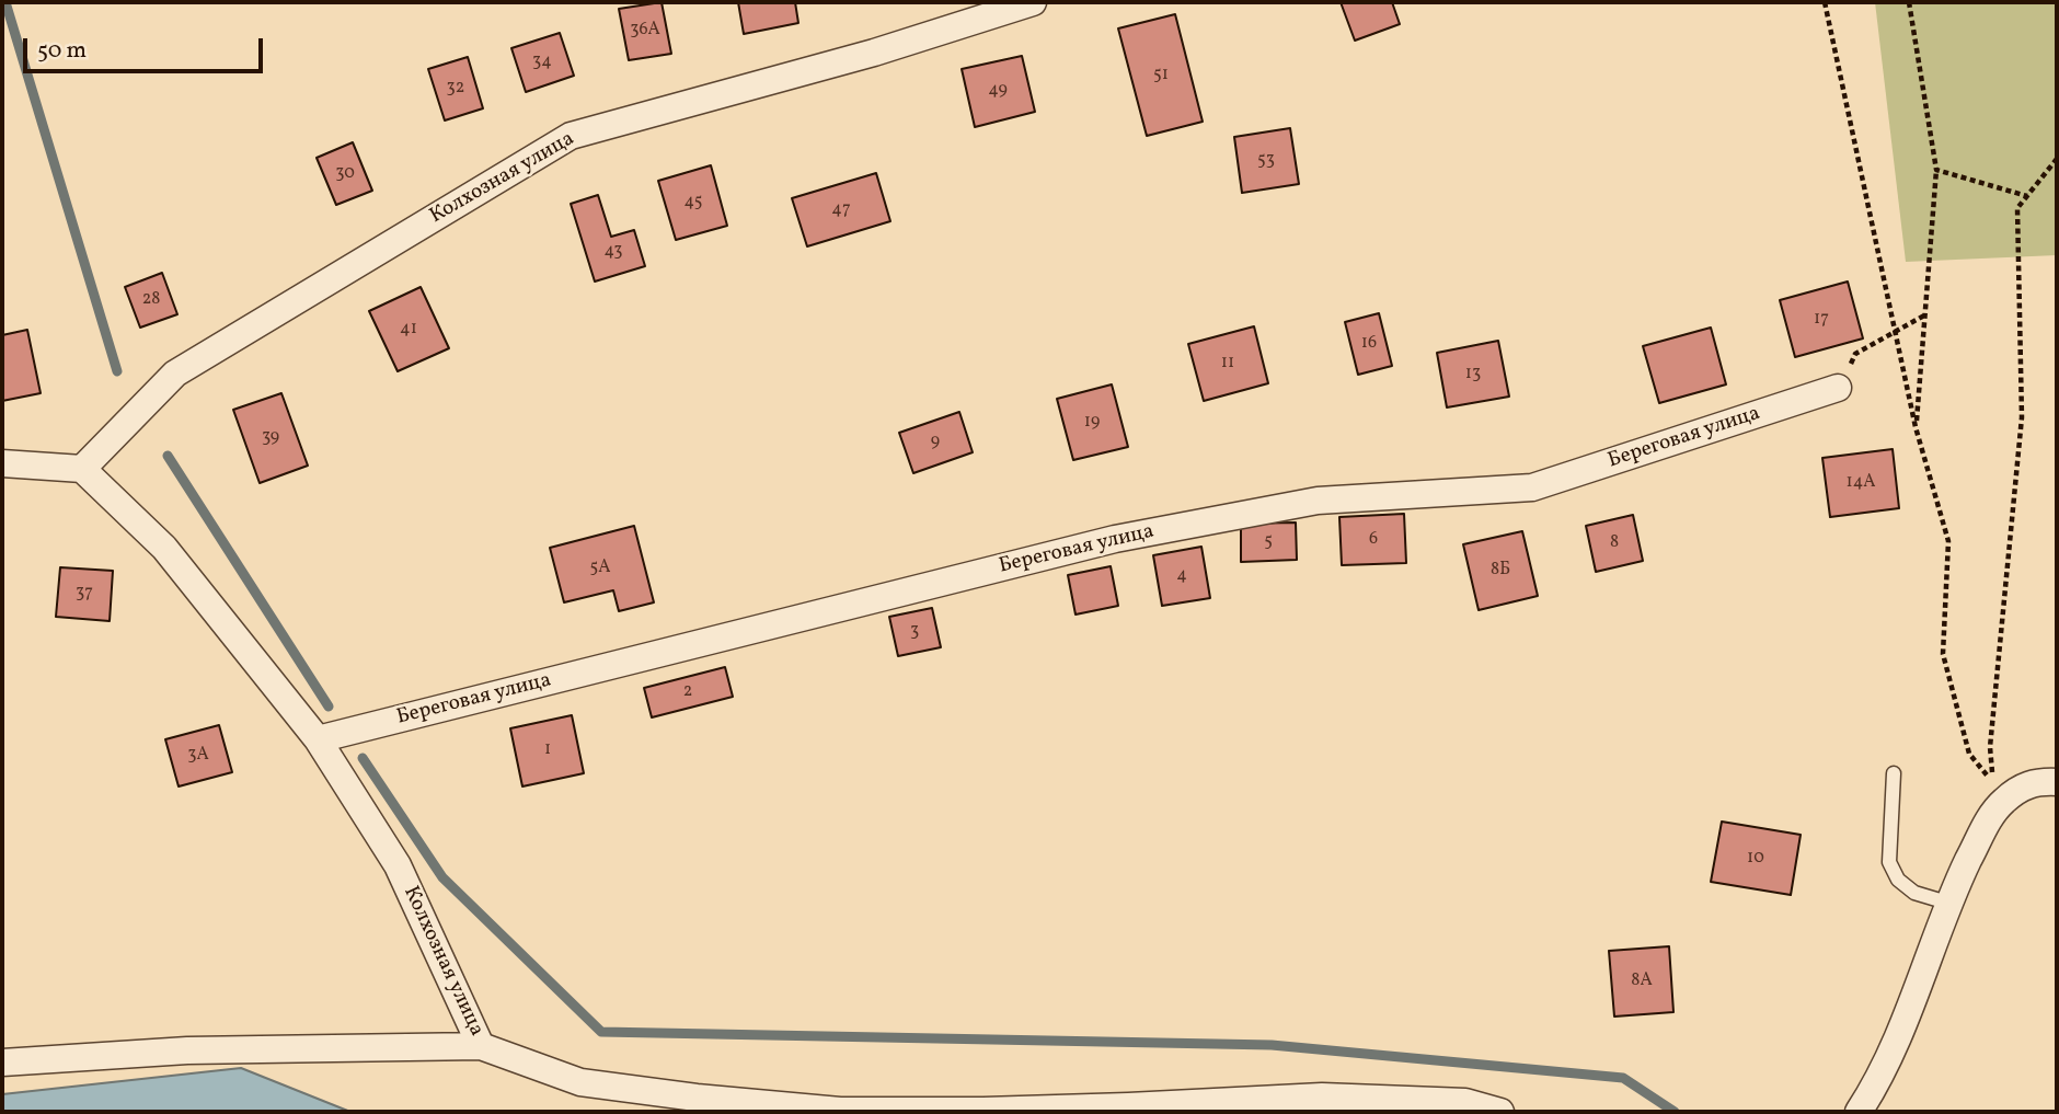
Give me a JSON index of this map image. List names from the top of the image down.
{
  "streets": {
    "street": ["Колхозная улица", "Береговая улица"]
  },
  "crossings": [
    ["Колхозная улица", "Береговая улица"]
  ],
  "house_numbers": [
    "36А",
    "34",
    "51",
    "32",
    "49",
    "53",
    "30",
    "45",
    "47",
    "43",
    "28",
    "17",
    "41",
    "16",
    "11",
    "13",
    "19",
    "39",
    "9",
    "14А",
    "6",
    "5",
    "8",
    "5А",
    "8Б",
    "4",
    "37",
    "3",
    "2",
    "1",
    "3А",
    "10",
    "8А"
  ],
  "scale_bar": "50 m"
}
